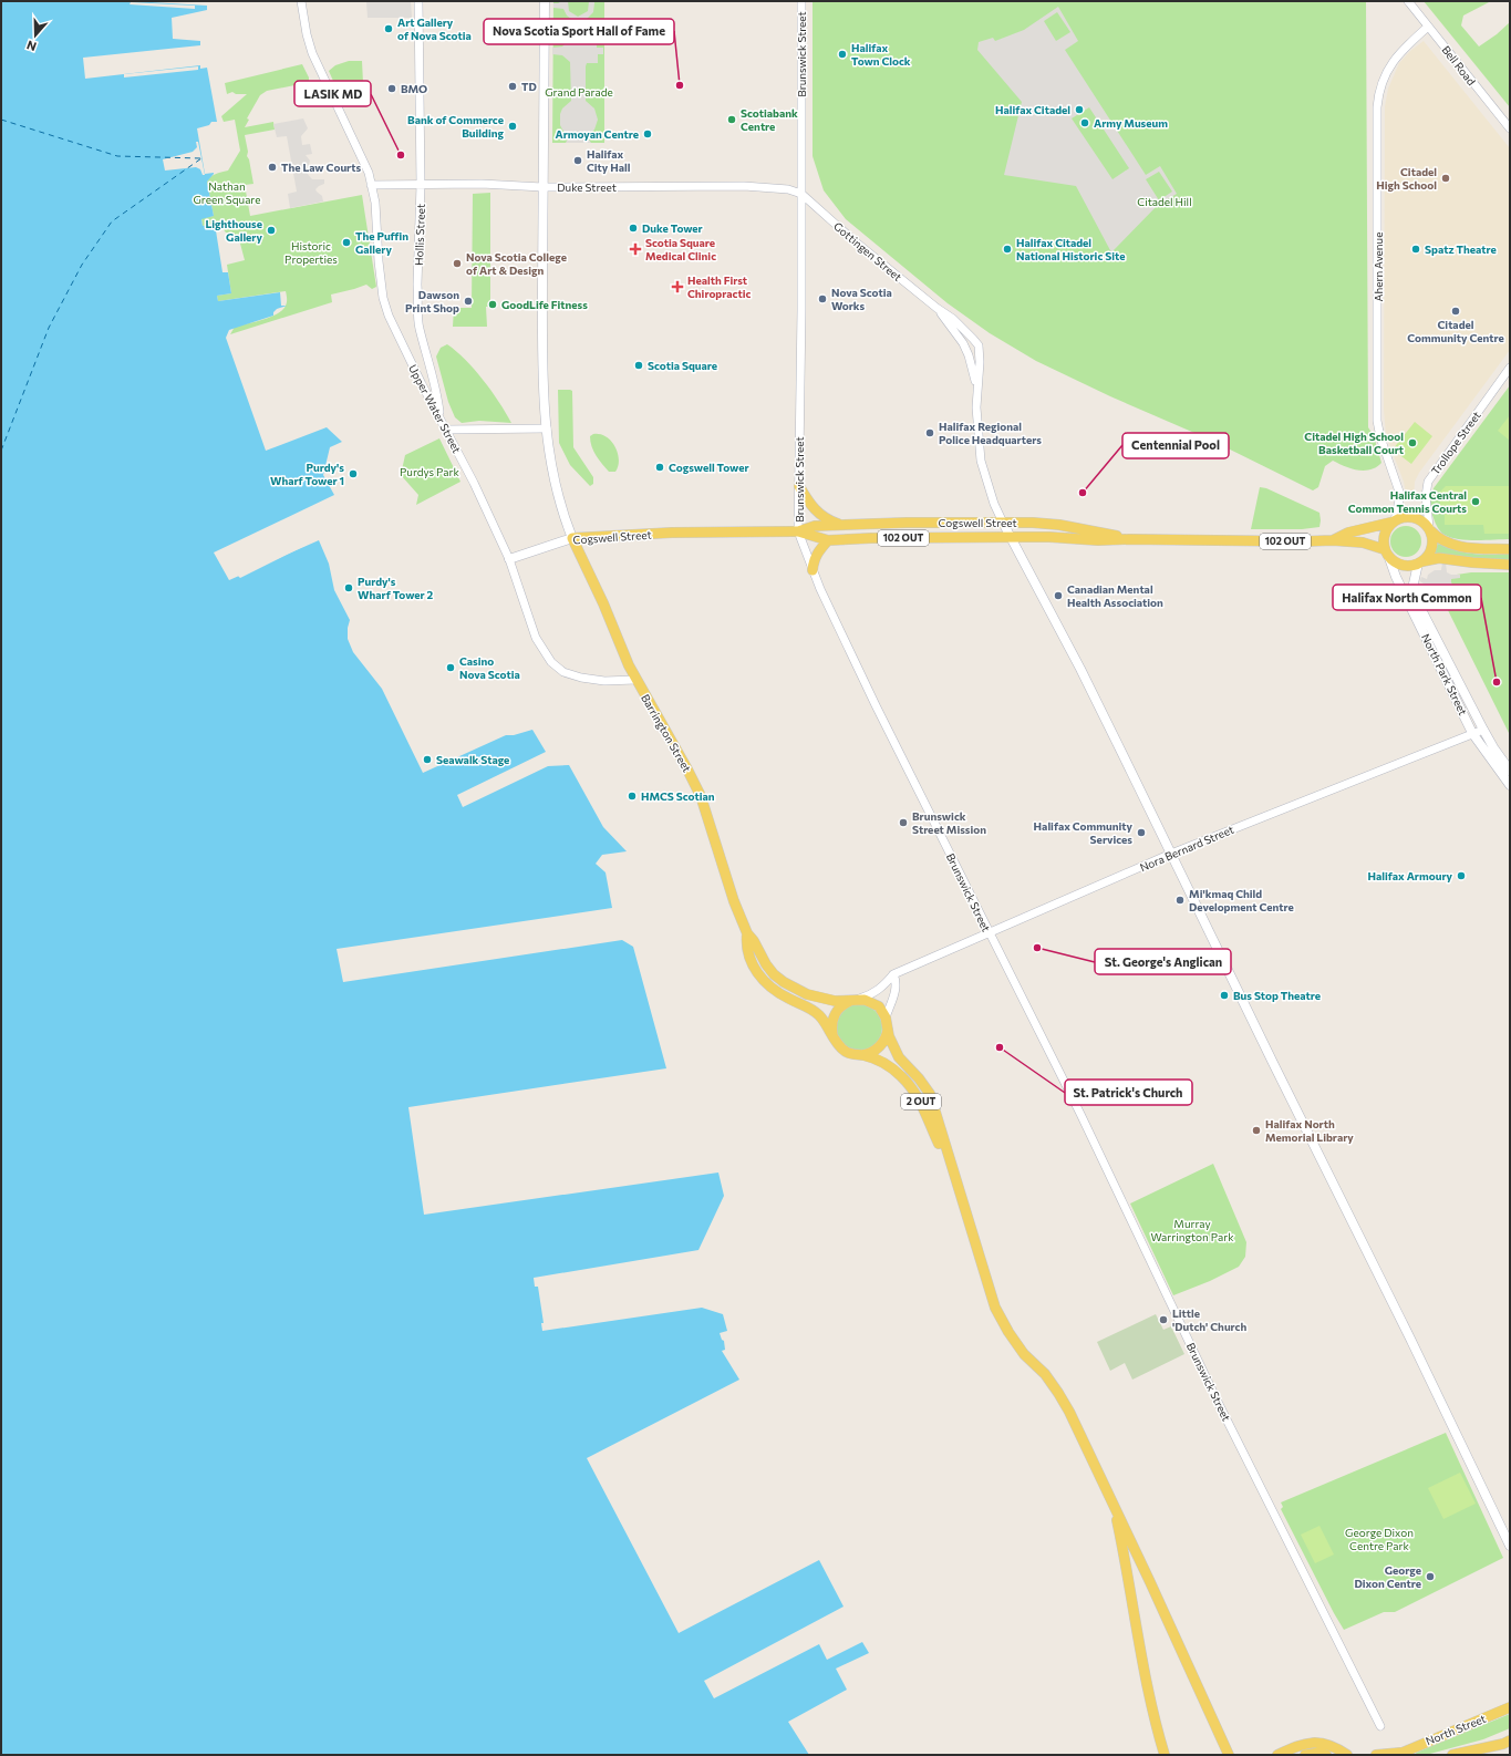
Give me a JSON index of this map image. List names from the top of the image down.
{
  "streets": {
    "main road": [
      "Cogswell Street",
      "102 OUT",
      "North Park Street",
      "Barrington Street",
      "2 OUT",
      "North Street"
    ],
    "street": [
      "Brunswick Street",
      "Bell Road",
      "Duke Street",
      "Hollis Street",
      "Gottingen Street",
      "Ahern Avenue",
      "Upper Water Street",
      "Trollope Street",
      "Nora Bernard Street"
    ]
  },
  "crossings": [
    ["Brunswick Street", "Duke Street"],
    ["Brunswick Street", "Gottingen Street"],
    ["Brunswick Street", "Cogswell Street"],
    ["Brunswick Street", "Nora Bernard Street"],
    ["Bell Road", "Ahern Avenue"],
    ["Duke Street", "Hollis Street"],
    ["Duke Street", "Gottingen Street"],
    ["Duke Street", "Upper Water Street"],
    ["Hollis Street", "Upper Water Street"],
    ["Gottingen Street", "Cogswell Street"],
    ["Ahern Avenue", "Trollope Street"],
    ["Ahern Avenue", "Cogswell Street"],
    ["Ahern Avenue", "102 OUT"],
    ["Ahern Avenue", "North Park Street"],
    ["Upper Water Street", "Cogswell Street"],
    ["Upper Water Street", "Barrington Street"],
    ["Trollope Street", "Cogswell Street"],
    ["Trollope Street", "102 OUT"],
    ["Trollope Street", "North Park Street"],
    ["Cogswell Street", "102 OUT"],
    ["Cogswell Street", "North Park Street"],
    ["Cogswell Street", "Barrington Street"],
    ["102 OUT", "North Park Street"],
    ["North Park Street", "Nora Bernard Street"]
  ],
  "parks": [
    "Grand Parade",
    "Nathan Green Square",
    "Citadel Hill",
    "Historic Properties",
    "Purdys Park",
    "Murray Warrington Park",
    "George Dixon Centre Park"
  ],
  "places": {
    "other": [
      "Art Gallery of Nova Scotia",
      "Halifax Town Clock",
      "Nova Scotia Sport Hall of Fame",
      "TD",
      "BMO",
      "Halifax Citadel",
      "Scotiabank Centre",
      "Army Museum",
      "Bank of Commerce Building",
      "Armoyan Centre",
      "LASIK MD",
      "Halifax City Hall",
      "The Law Courts",
      "Citadel High School",
      "Duke Tower",
      "Lighthouse Gallery",
      "The Puffin Gallery",
      "Halifax Citadel National Historic Site",
      "Spatz Theatre",
      "Nova Scotia College of Art & Design",
      "Nova Scotia Works",
      "Dawson Print Shop",
      "GoodLife Fitness",
      "Citadel Community Centre",
      "Scotia Square",
      "Halifax Regional Police Headquarters",
      "Citadel High School Basketball Court",
      "Cogswell Tower",
      "Purdy's Wharf Tower 1",
      "Centennial Pool",
      "Halifax Central Common Tennis Courts",
      "Purdy's Wharf Tower 2",
      "Canadian Mental Health Association",
      "Casino Nova Scotia",
      "Halifax North Common",
      "Seawalk Stage",
      "HMCS Scotian",
      "Brunswick Street Mission",
      "Halifax Community Services",
      "Halifax Armoury",
      "Mi'kmaq Child Development Centre",
      "St. George's Anglican",
      "Bus Stop Theatre",
      "St. Patrick's Church",
      "Halifax North Memorial Library",
      "Little 'Dutch' Church",
      "George Dixon Centre"
    ],
    "health": ["Scotia Square Medical Clinic", "Health First Chiropractic"]
  },
  "north": "bottom"
}
